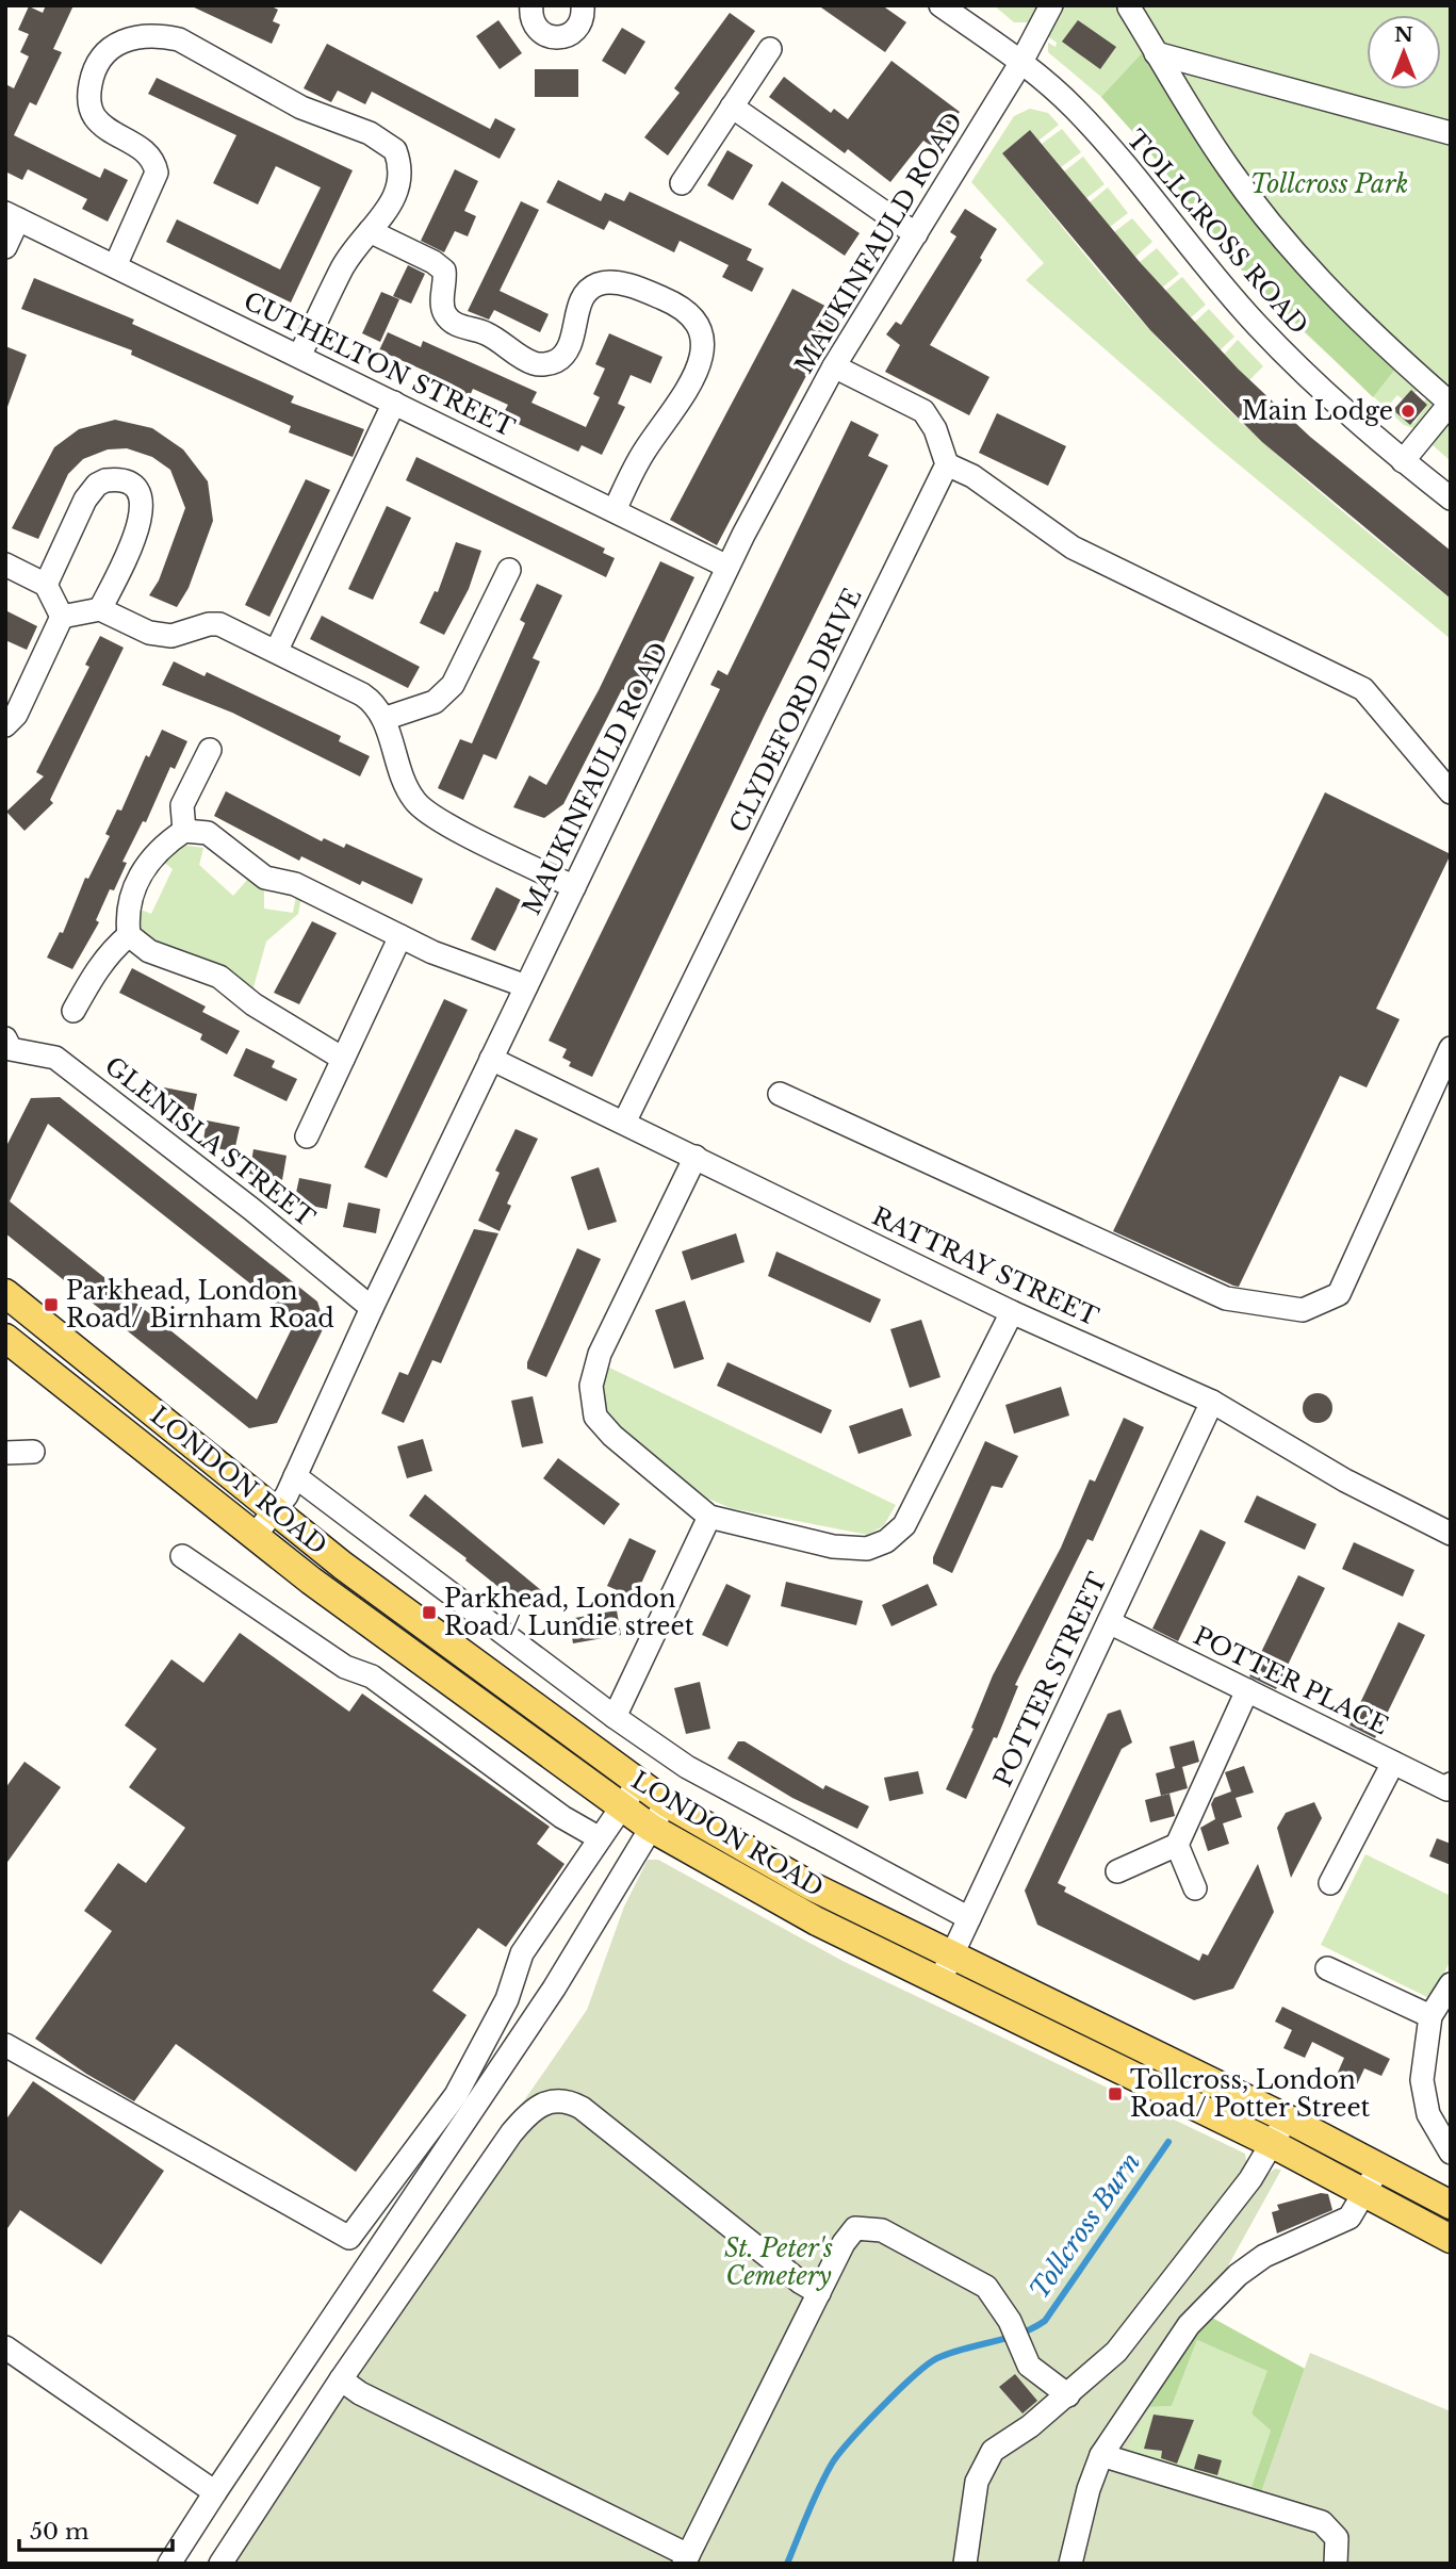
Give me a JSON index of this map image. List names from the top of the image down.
{
  "streets": {
    "main road": ["LONDON ROAD"],
    "street": [
      "TOLLCROSS ROAD",
      "MAUKINFAULD ROAD",
      "CUTHELTON STREET",
      "CLYDEFORD DRIVE",
      "GLENISLA STREET",
      "RATTRAY STREET",
      "POTTER STREET",
      "POTTER PLACE"
    ]
  },
  "crossings": [
    ["TOLLCROSS ROAD", "MAUKINFAULD ROAD"],
    ["MAUKINFAULD ROAD", "CUTHELTON STREET"],
    ["MAUKINFAULD ROAD", "GLENISLA STREET"],
    ["MAUKINFAULD ROAD", "RATTRAY STREET"],
    ["MAUKINFAULD ROAD", "LONDON ROAD"],
    ["CLYDEFORD DRIVE", "RATTRAY STREET"],
    ["RATTRAY STREET", "POTTER STREET"],
    ["LONDON ROAD", "POTTER STREET"],
    ["POTTER STREET", "POTTER PLACE"]
  ],
  "water": ["Tollcross Burn"],
  "parks": ["Tollcross Park", "St. Peter's Cemetery"],
  "places": {
    "other": ["Main Lodge"],
    "transit": ["Parkhead, London Road/ Birnham Road", "Parkhead, London Road/ Lundie street", "Tollcross, London Road/ Potter Street"]
  },
  "scale_bar": "50 m",
  "north": "top"
}
